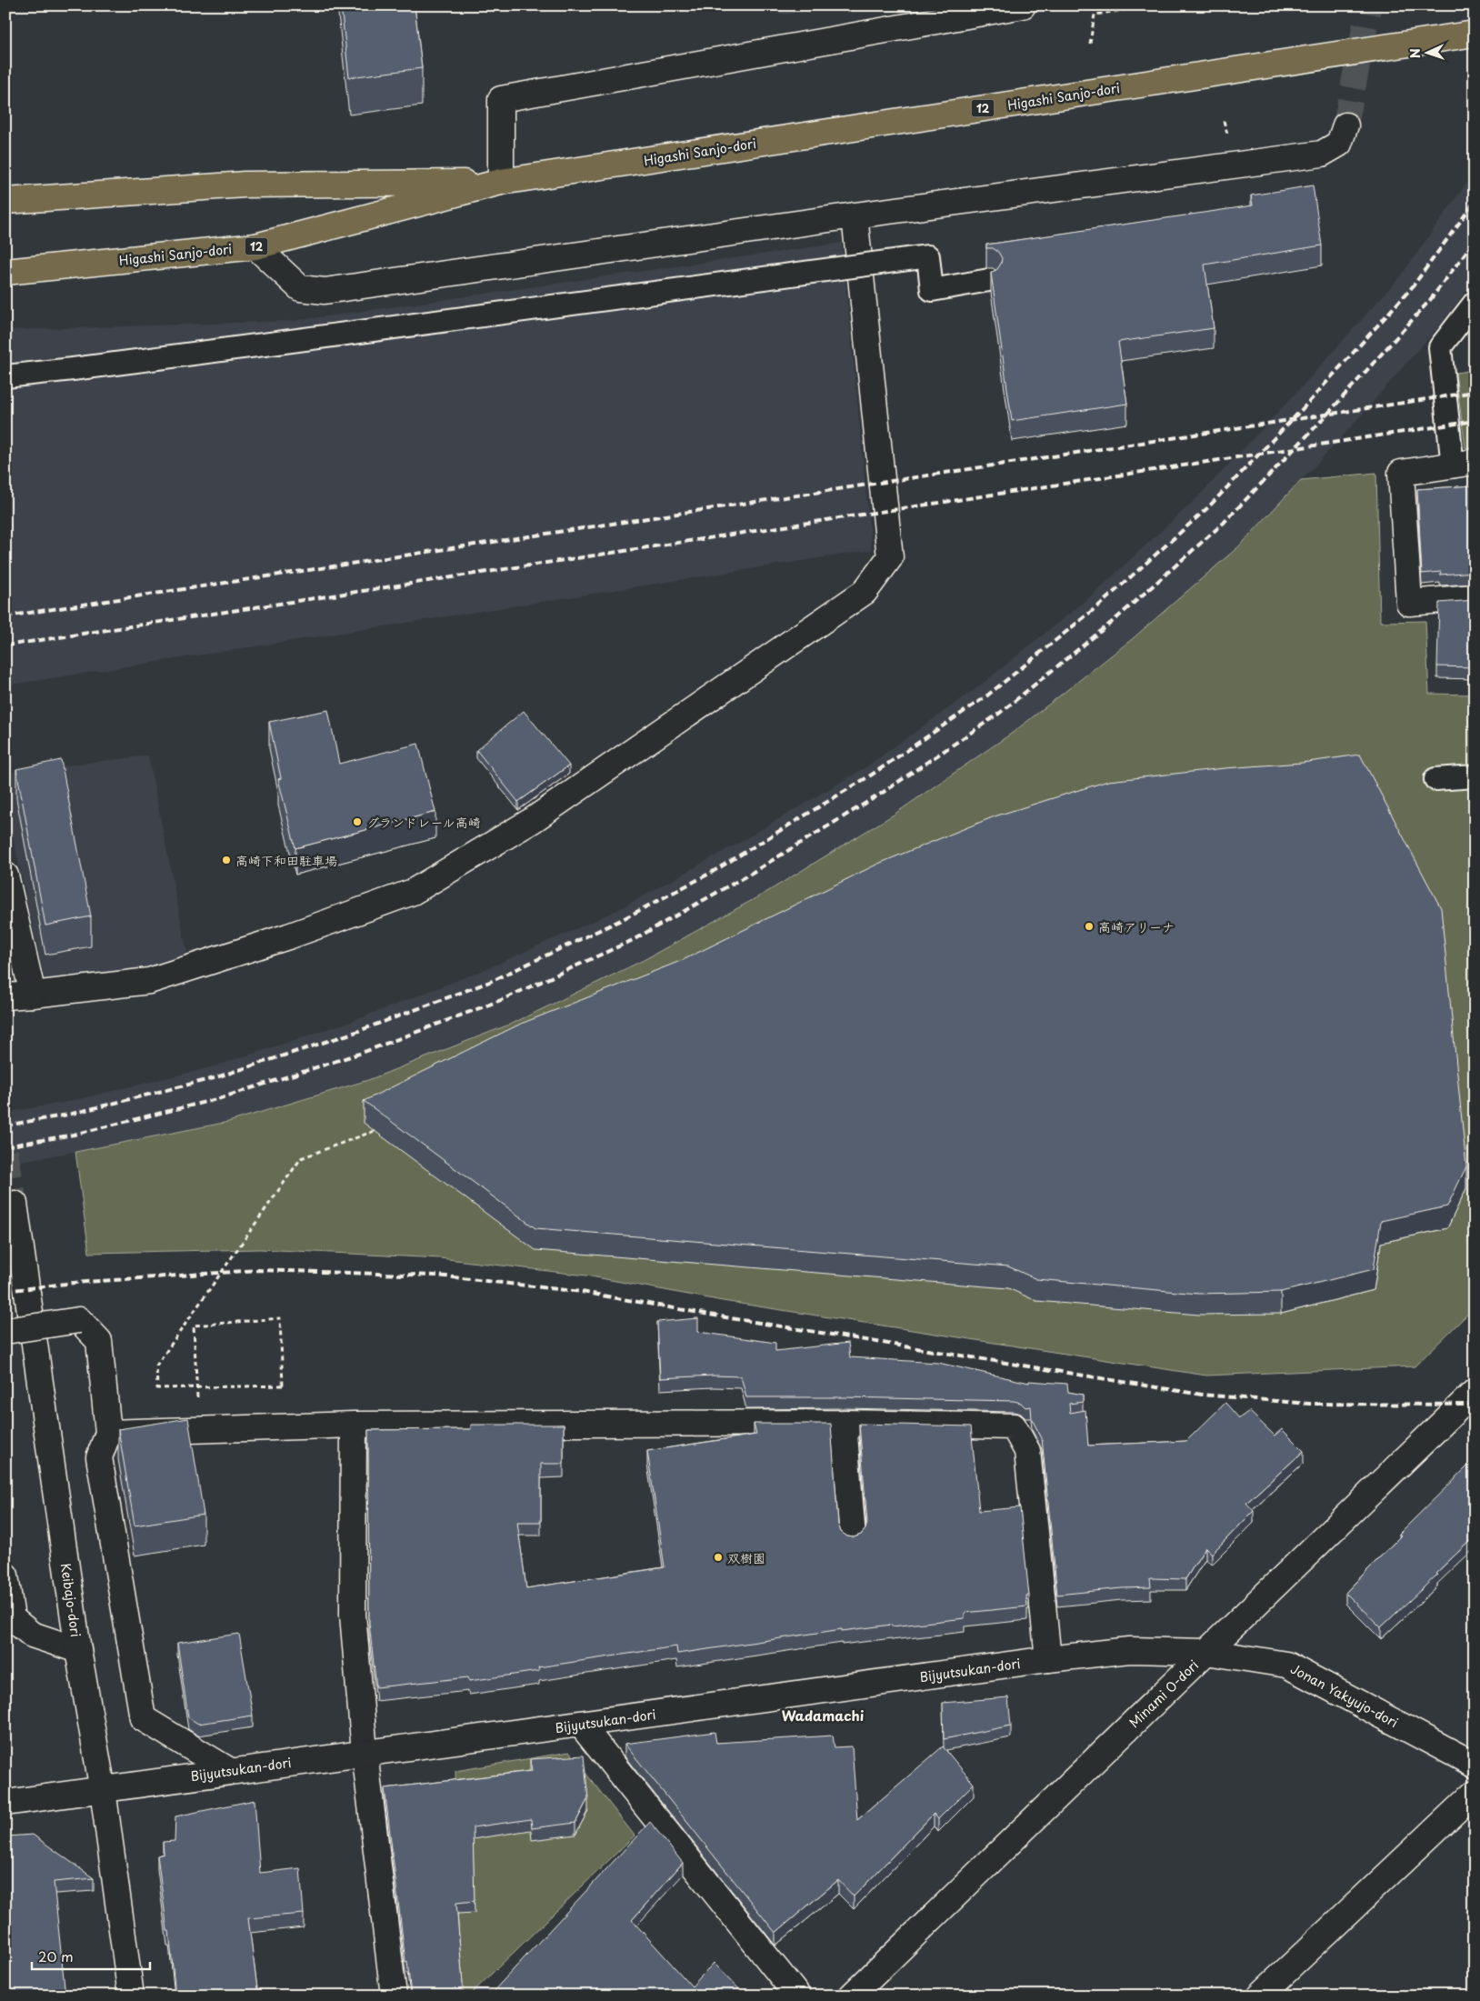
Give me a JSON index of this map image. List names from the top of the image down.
{
  "streets": {
    "main road": ["Higashi Sanjo-dori", "12"],
    "street": [
      "Keibajo-dori",
      "Bijyutsukan-dori",
      "Minami O-dori",
      "Jonan Yakyujo-dori"
    ]
  },
  "crossings": [
    ["Keibajo-dori", "Bijyutsukan-dori"],
    ["Bijyutsukan-dori", "Minami O-dori"],
    ["Bijyutsukan-dori", "Jonan Yakyujo-dori"],
    ["Minami O-dori", "Jonan Yakyujo-dori"]
  ],
  "districts": ["Wadamachi"],
  "places": [
    "グランドレール高崎",
    "高崎下和田駐車場",
    "高崎アリーナ",
    "双樹園"
  ],
  "scale_bar": "20 m",
  "north": "left"
}
